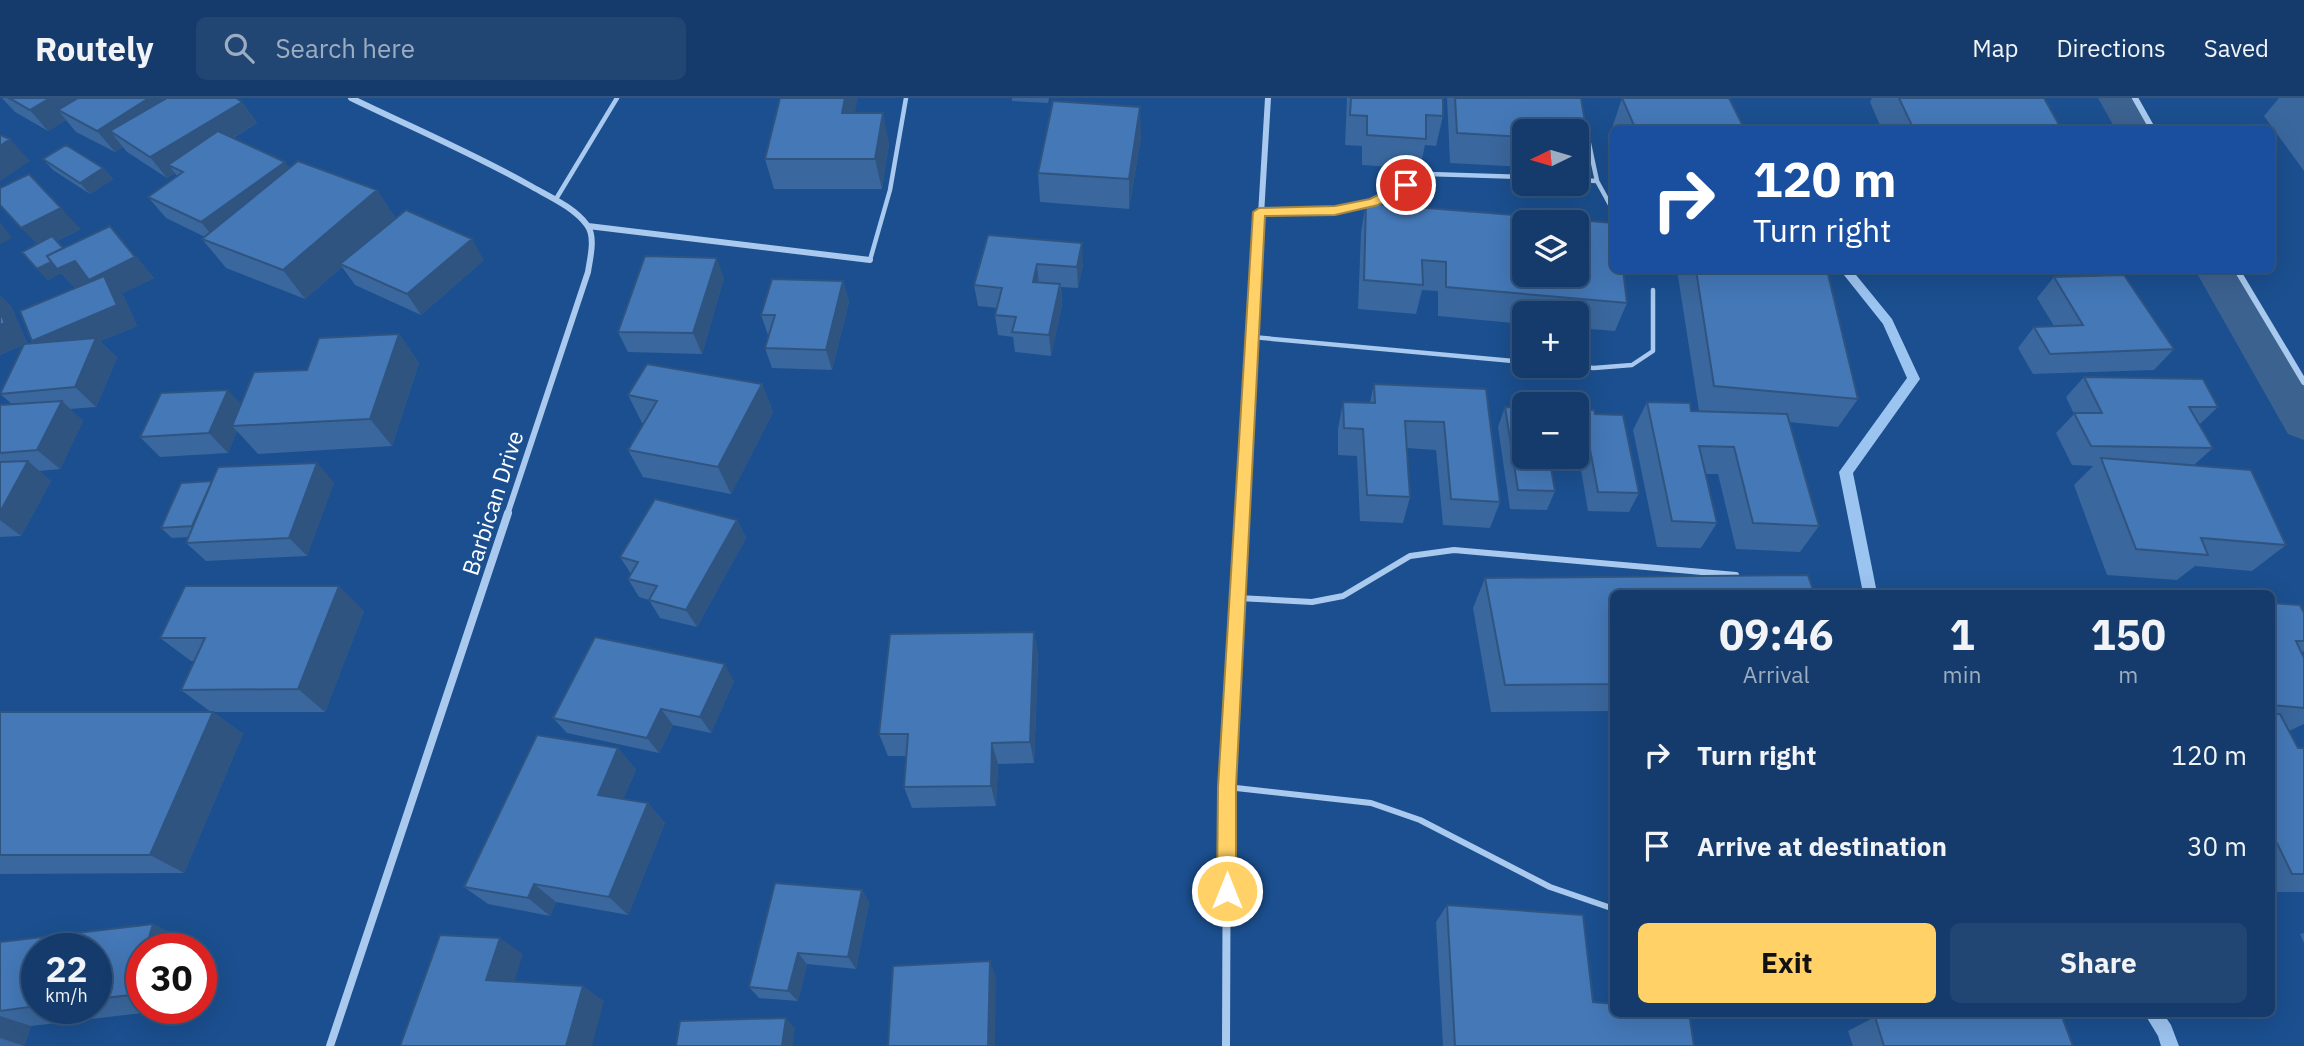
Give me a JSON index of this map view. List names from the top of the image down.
{
  "streets": {
    "street": ["Barbican Drive"]
  },
  "north": "left",
  "page": {
    "header": "Routely",
    "search": "Search here",
    "nav": ["Map", "Directions", "Saved"],
    "map_buttons": ["+", "−"],
    "turn": ["120 m", "Turn right"],
    "eta": [
      "09:46",
      "Arrival",
      "1",
      "min",
      "150",
      "m"
    ],
    "list": [
      {
        "name": "Turn right",
        "value": "120 m"
      },
      {
        "name": "Arrive at destination",
        "value": "30 m"
      }
    ],
    "buttons": ["Exit", "Share"],
    "speed": "22 km/h",
    "limit": "30"
  }
}
